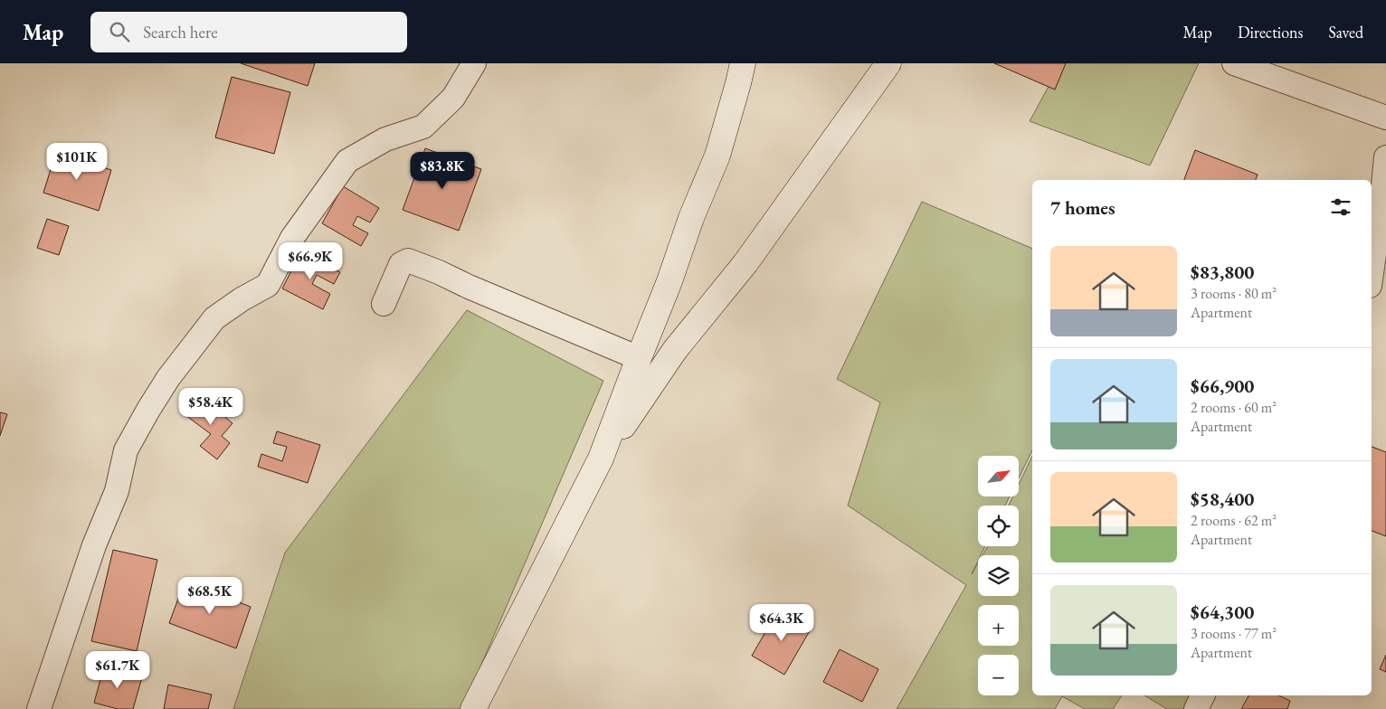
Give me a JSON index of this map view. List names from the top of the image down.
{
  "north": "top right",
  "page": {
    "header": "Map",
    "search": "Search here",
    "nav": ["Map", "Directions", "Saved"],
    "price": [
      "$101K",
      "$83.8K",
      "$66.9K",
      "$58.4K",
      "$68.5K",
      "$64.3K",
      "$61.7K"
    ],
    "heading": "7 homes",
    "list": [
      {
        "name": "$83,800",
        "note": "3 rooms · 80 m² · Apartment"
      },
      {
        "name": "$66,900",
        "note": "2 rooms · 60 m² · Apartment"
      },
      {
        "name": "$58,400",
        "note": "2 rooms · 62 m² · Apartment"
      },
      {
        "name": "$64,300",
        "note": "3 rooms · 77 m² · Apartment"
      }
    ],
    "map_buttons": ["+", "−"]
  }
}
